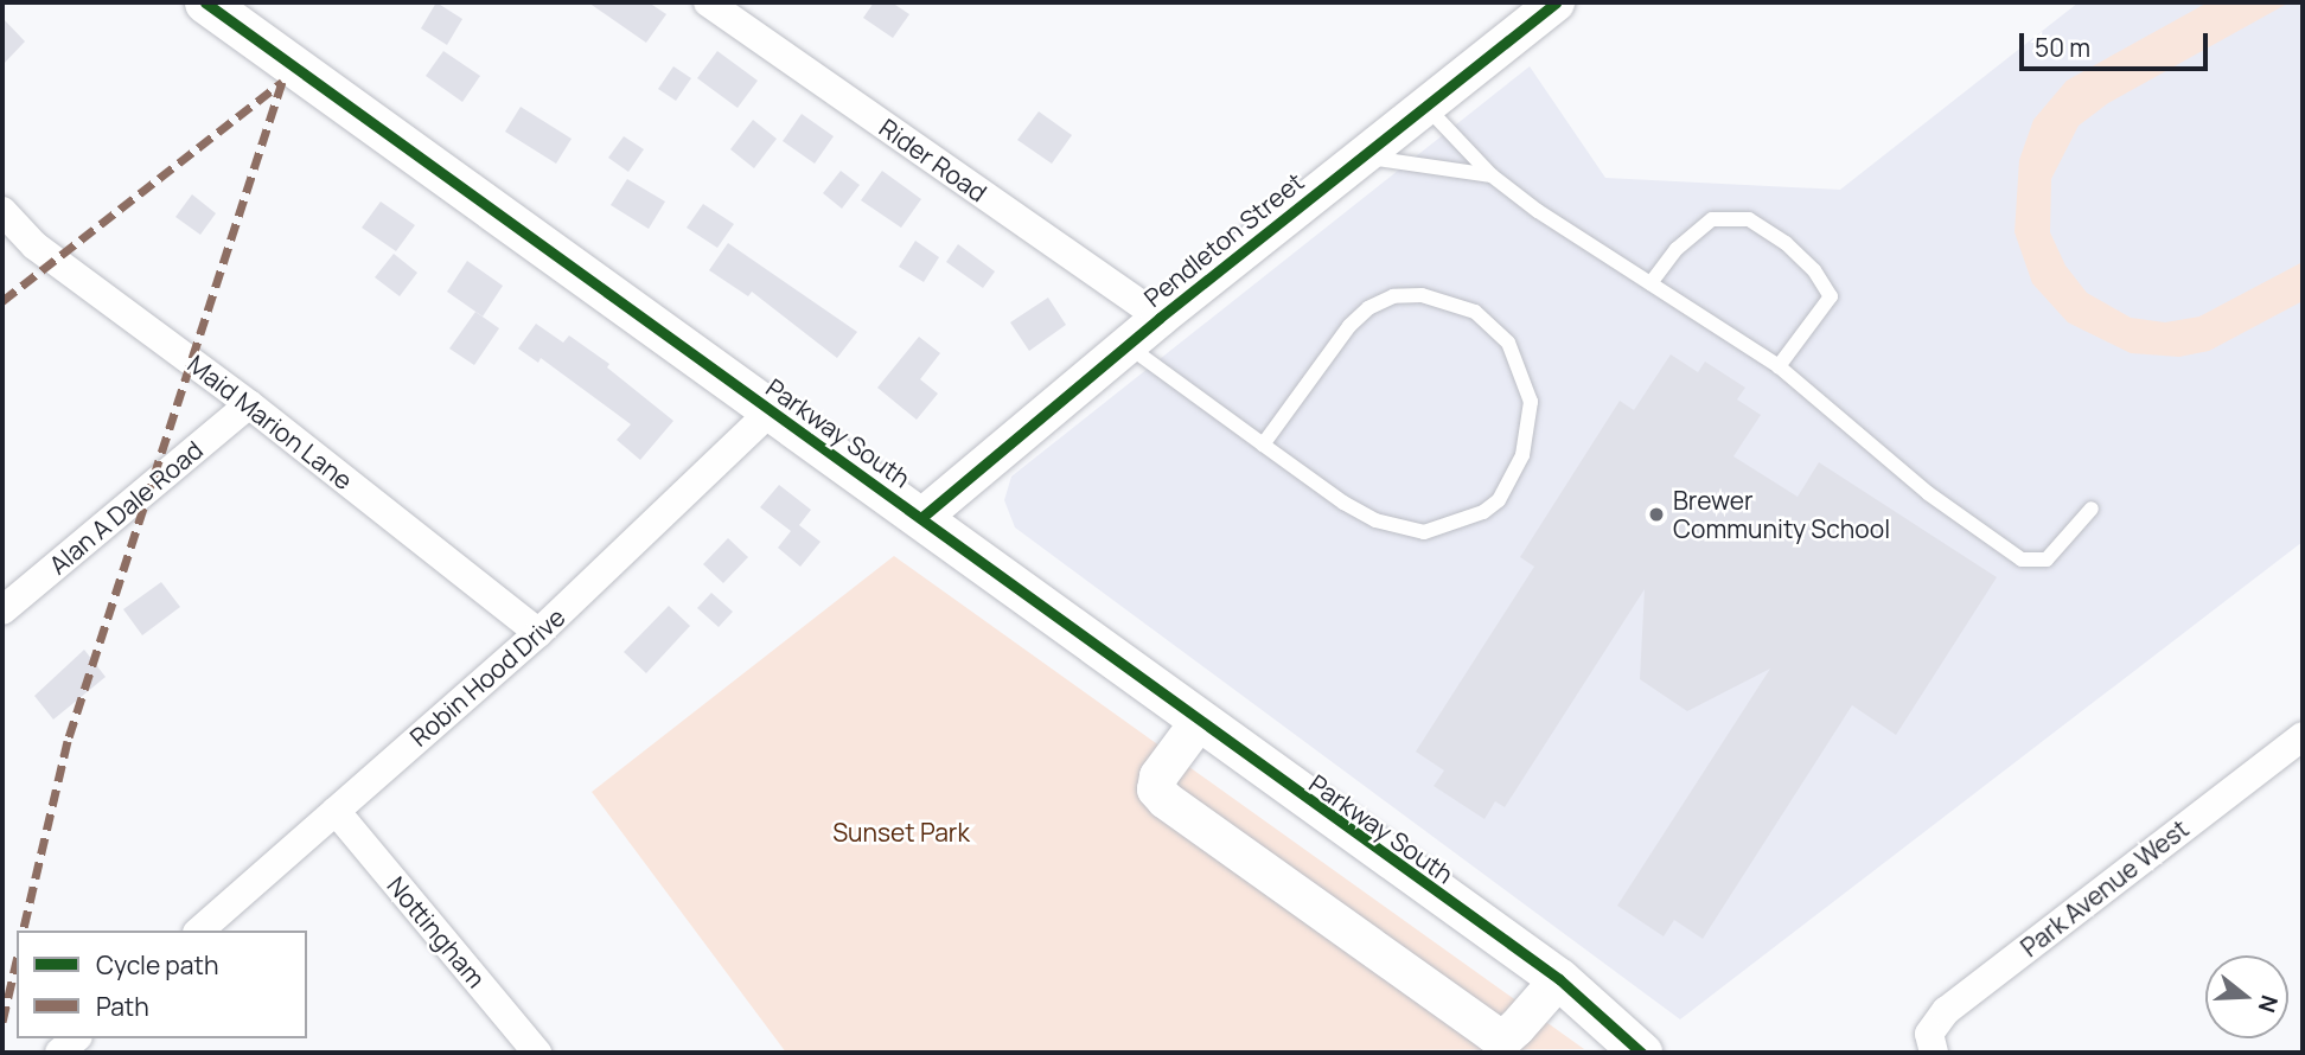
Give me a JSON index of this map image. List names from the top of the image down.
{
  "streets": {
    "main road": ["Parkway South"],
    "street": [
      "Rider Road",
      "Pendleton Street",
      "Maid Marion Lane",
      "Alan A Dale Road",
      "Robin Hood Drive",
      "Park Avenue West",
      "Nottingham"
    ]
  },
  "crossings": [
    ["Rider Road", "Pendleton Street"],
    ["Pendleton Street", "Parkway South"],
    ["Maid Marion Lane", "Alan A Dale Road"],
    ["Maid Marion Lane", "Robin Hood Drive"],
    ["Parkway South", "Robin Hood Drive"],
    ["Robin Hood Drive", "Nottingham"]
  ],
  "parks": ["Sunset Park"],
  "places": ["Brewer Community School"],
  "legend": ["Cycle path", "Path"],
  "scale_bar": "50 m",
  "north": "right"
}
